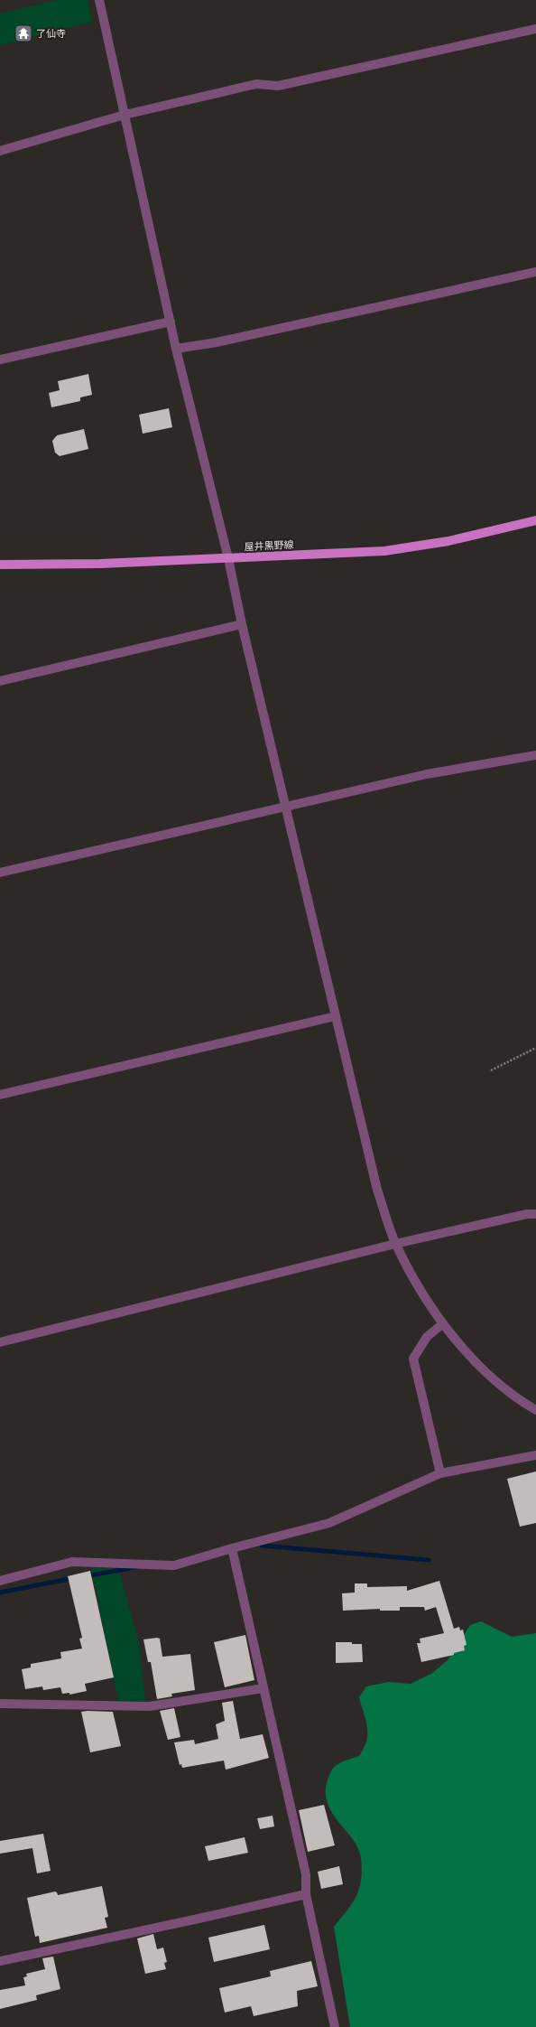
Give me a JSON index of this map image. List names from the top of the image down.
{
  "streets": {
    "main road": ["屋井黒野線"]
  },
  "places": {
    "temple": ["了仙寺"]
  }
}
